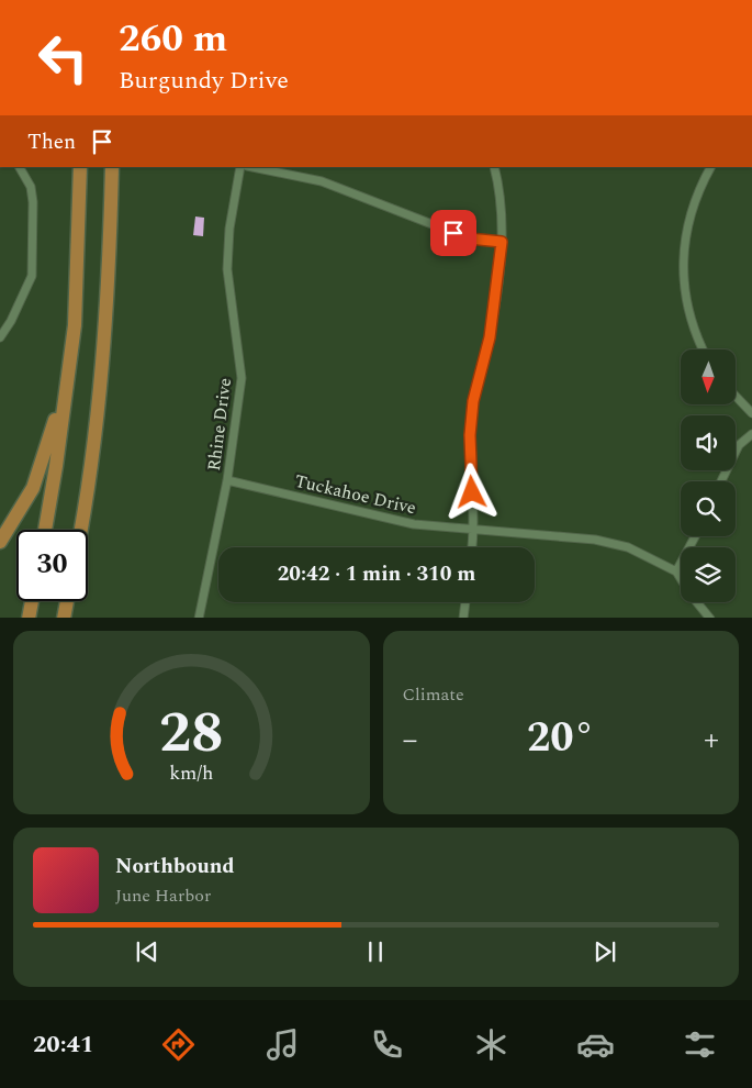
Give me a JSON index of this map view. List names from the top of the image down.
{
  "streets": {
    "street": ["Rhine Drive", "Tuckahoe Drive"]
  },
  "crossings": [
    ["Rhine Drive", "Tuckahoe Drive"]
  ],
  "north": "bottom",
  "page": {
    "turn": ["260 m", "Burgundy Drive"],
    "then": "Then",
    "limit": "30",
    "trip": "20:42 · 1 min · 310 m",
    "tile": "Climate",
    "heat": ["−", "20°", "+"],
    "song": ["Northbound", "June Harbor"],
    "tabs": "20:41",
    "gauge": ["28", "km/h"]
  }
}
